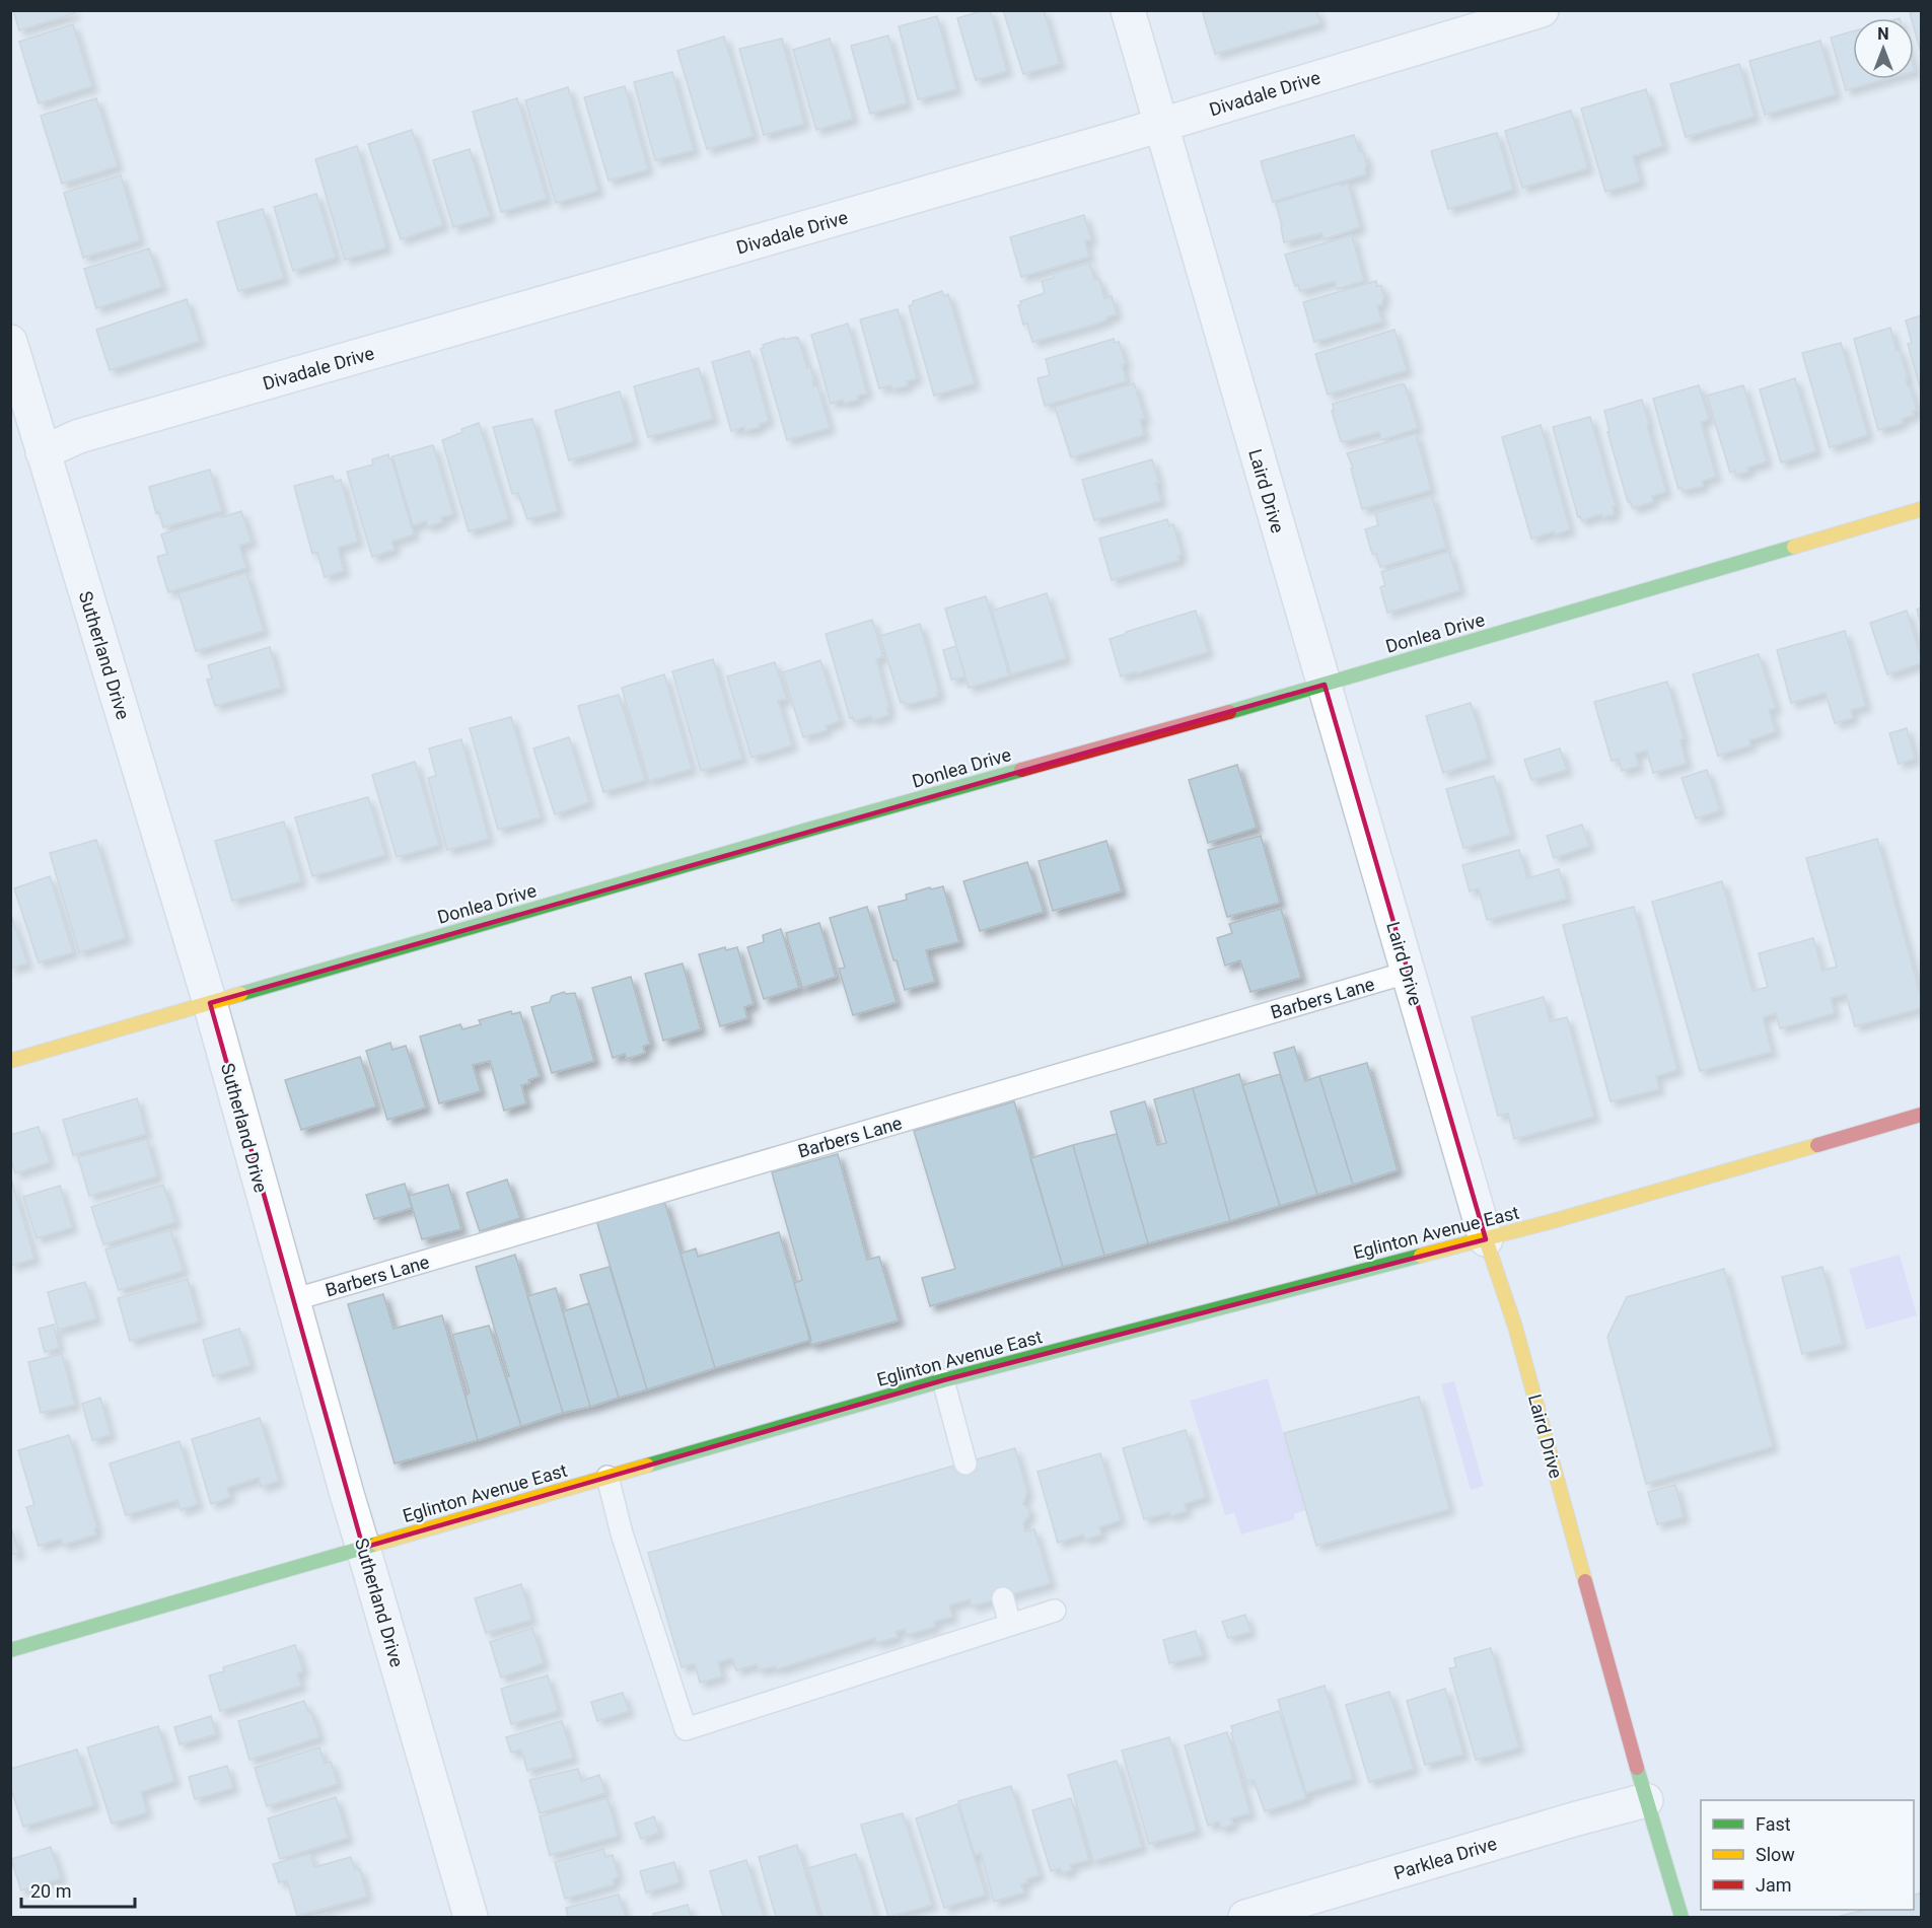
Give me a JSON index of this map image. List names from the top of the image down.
{
  "streets": {
    "main road": ["Laird Drive", "Donlea Drive", "Eglinton Avenue East"],
    "street": ["Divadale Drive", "Sutherland Drive", "Parklea Drive"],
    "lane": ["Barbers Lane"]
  },
  "crossings": [
    ["Divadale Drive", "Laird Drive"],
    ["Divadale Drive", "Sutherland Drive"],
    ["Laird Drive", "Donlea Drive"],
    ["Laird Drive", "Barbers Lane"],
    ["Laird Drive", "Eglinton Avenue East"],
    ["Laird Drive", "Parklea Drive"],
    ["Donlea Drive", "Sutherland Drive"],
    ["Sutherland Drive", "Barbers Lane"],
    ["Sutherland Drive", "Eglinton Avenue East"]
  ],
  "legend": ["Fast", "Slow", "Jam"],
  "scale_bar": "20 m",
  "north": "top"
}
